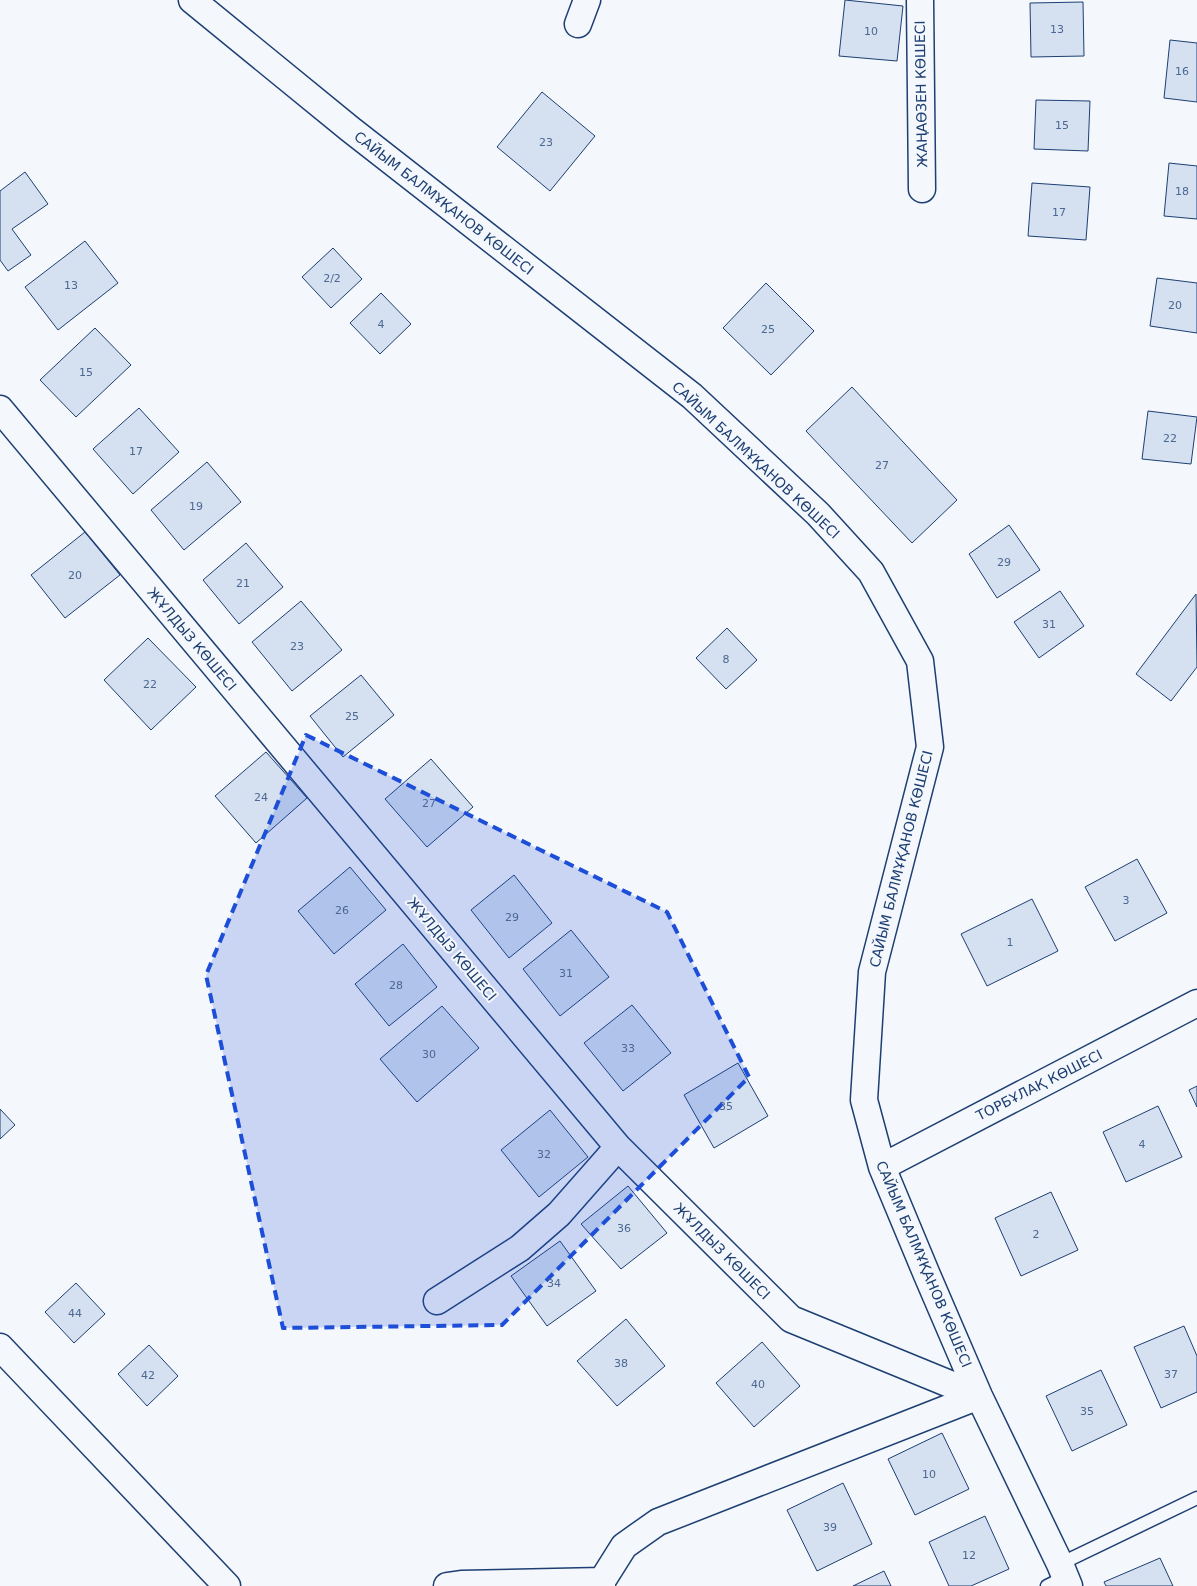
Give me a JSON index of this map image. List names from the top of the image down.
{
  "streets": {
    "street": [
      "ЖАҢАӨЗЕН КӨШЕСІ",
      "САЙЫМ БАЛМҰҚАНОВ КӨШЕСІ",
      "ЖҰЛДЫЗ КӨШЕСІ",
      "ТОРБҰЛАҚ КӨШЕСІ"
    ]
  },
  "crossings": [
    ["САЙЫМ БАЛМҰҚАНОВ КӨШЕСІ", "ЖҰЛДЫЗ КӨШЕСІ"],
    ["САЙЫМ БАЛМҰҚАНОВ КӨШЕСІ", "ТОРБҰЛАҚ КӨШЕСІ"]
  ],
  "house_numbers": [
    "13",
    "10",
    "16",
    "15",
    "23",
    "18",
    "17",
    "2/2",
    "13",
    "20",
    "4",
    "25",
    "15",
    "22",
    "17",
    "27",
    "19",
    "29",
    "20",
    "21",
    "31",
    "23",
    "8",
    "22",
    "25",
    "24",
    "27",
    "3",
    "26",
    "29",
    "1",
    "31",
    "28",
    "33",
    "30",
    "35",
    "4",
    "32",
    "36",
    "2",
    "34",
    "44",
    "38",
    "37",
    "42",
    "40",
    "35",
    "10",
    "39",
    "12"
  ]
}
